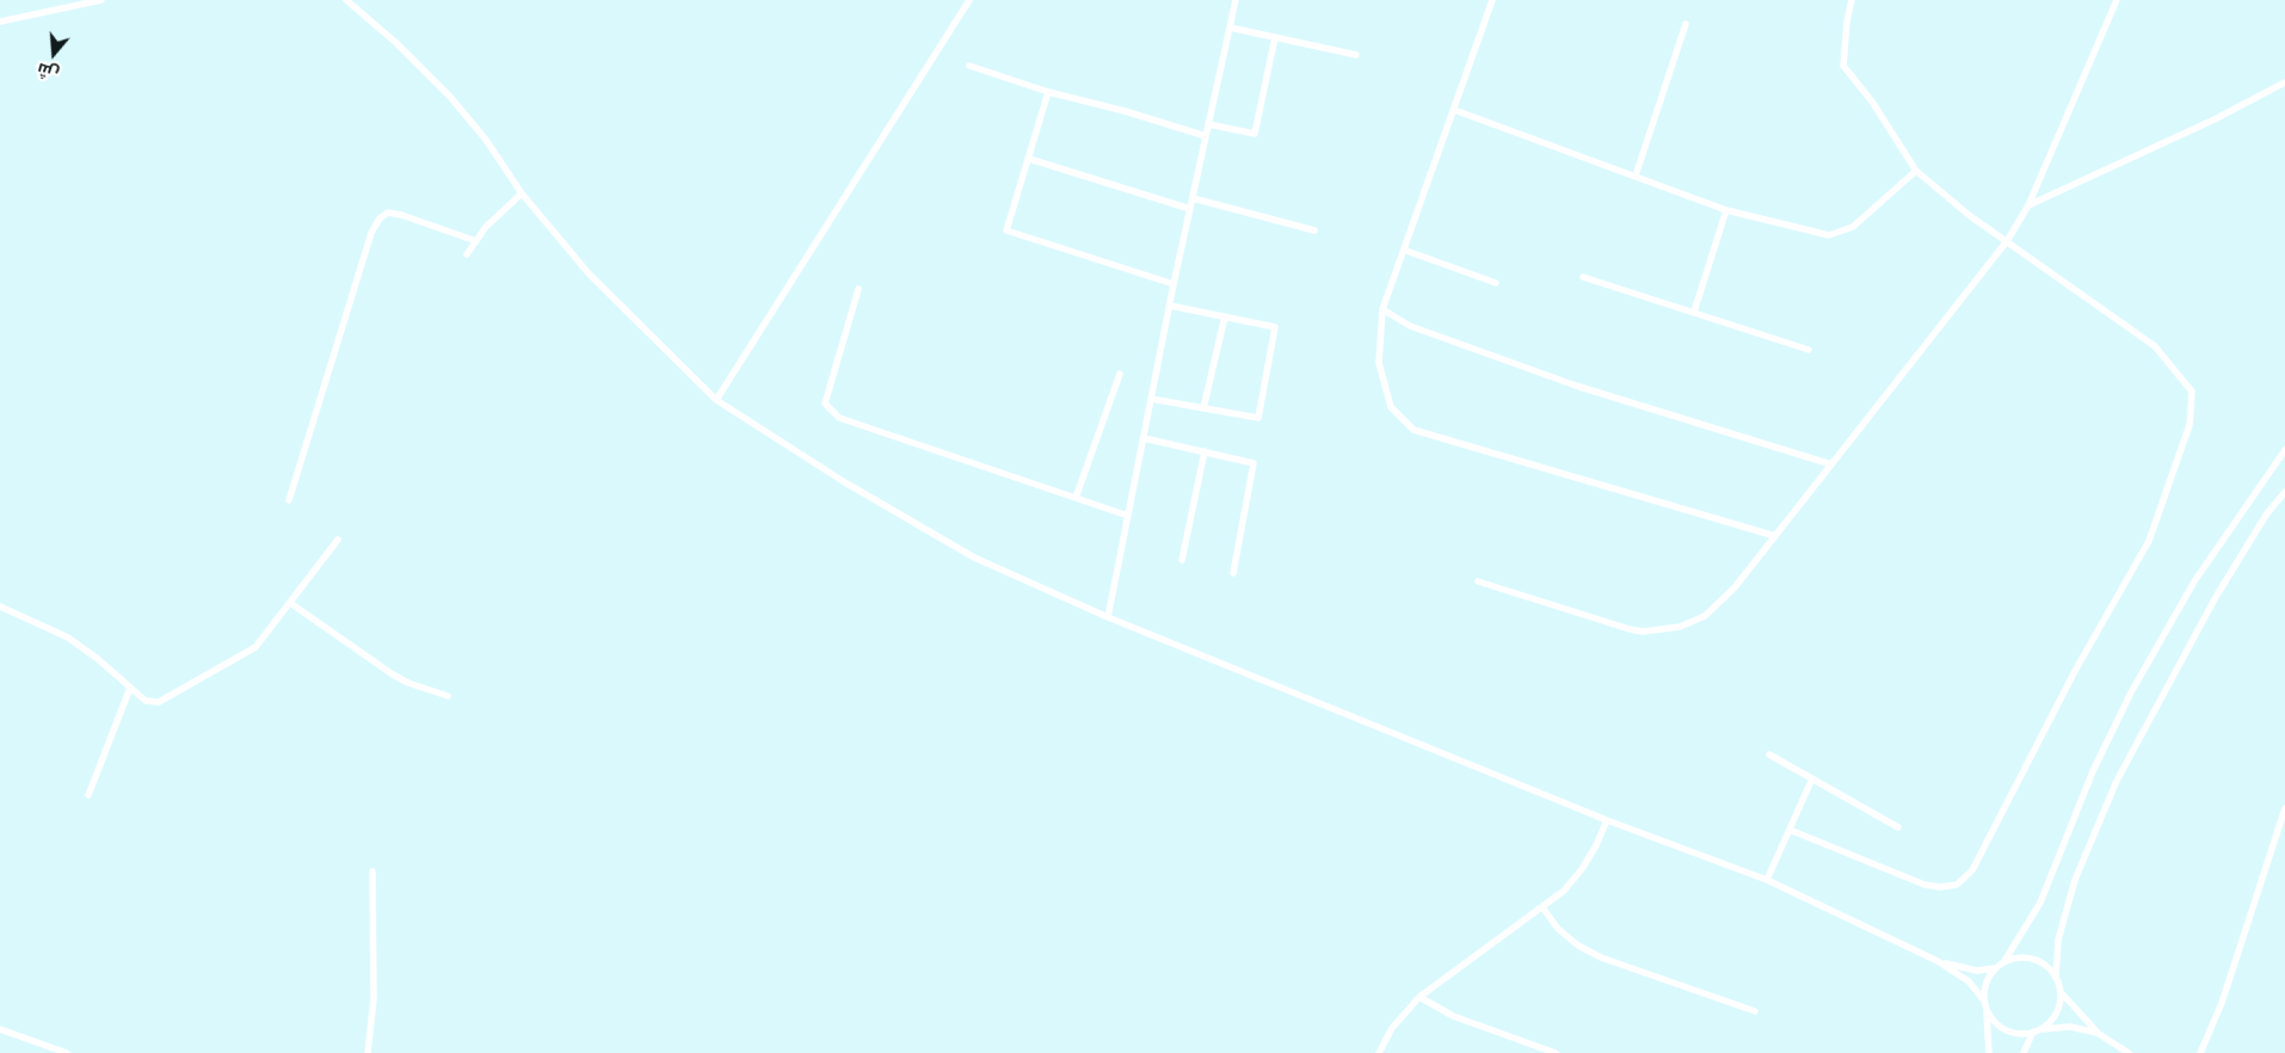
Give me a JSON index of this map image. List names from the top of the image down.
{
  "north": "bottom"
}
